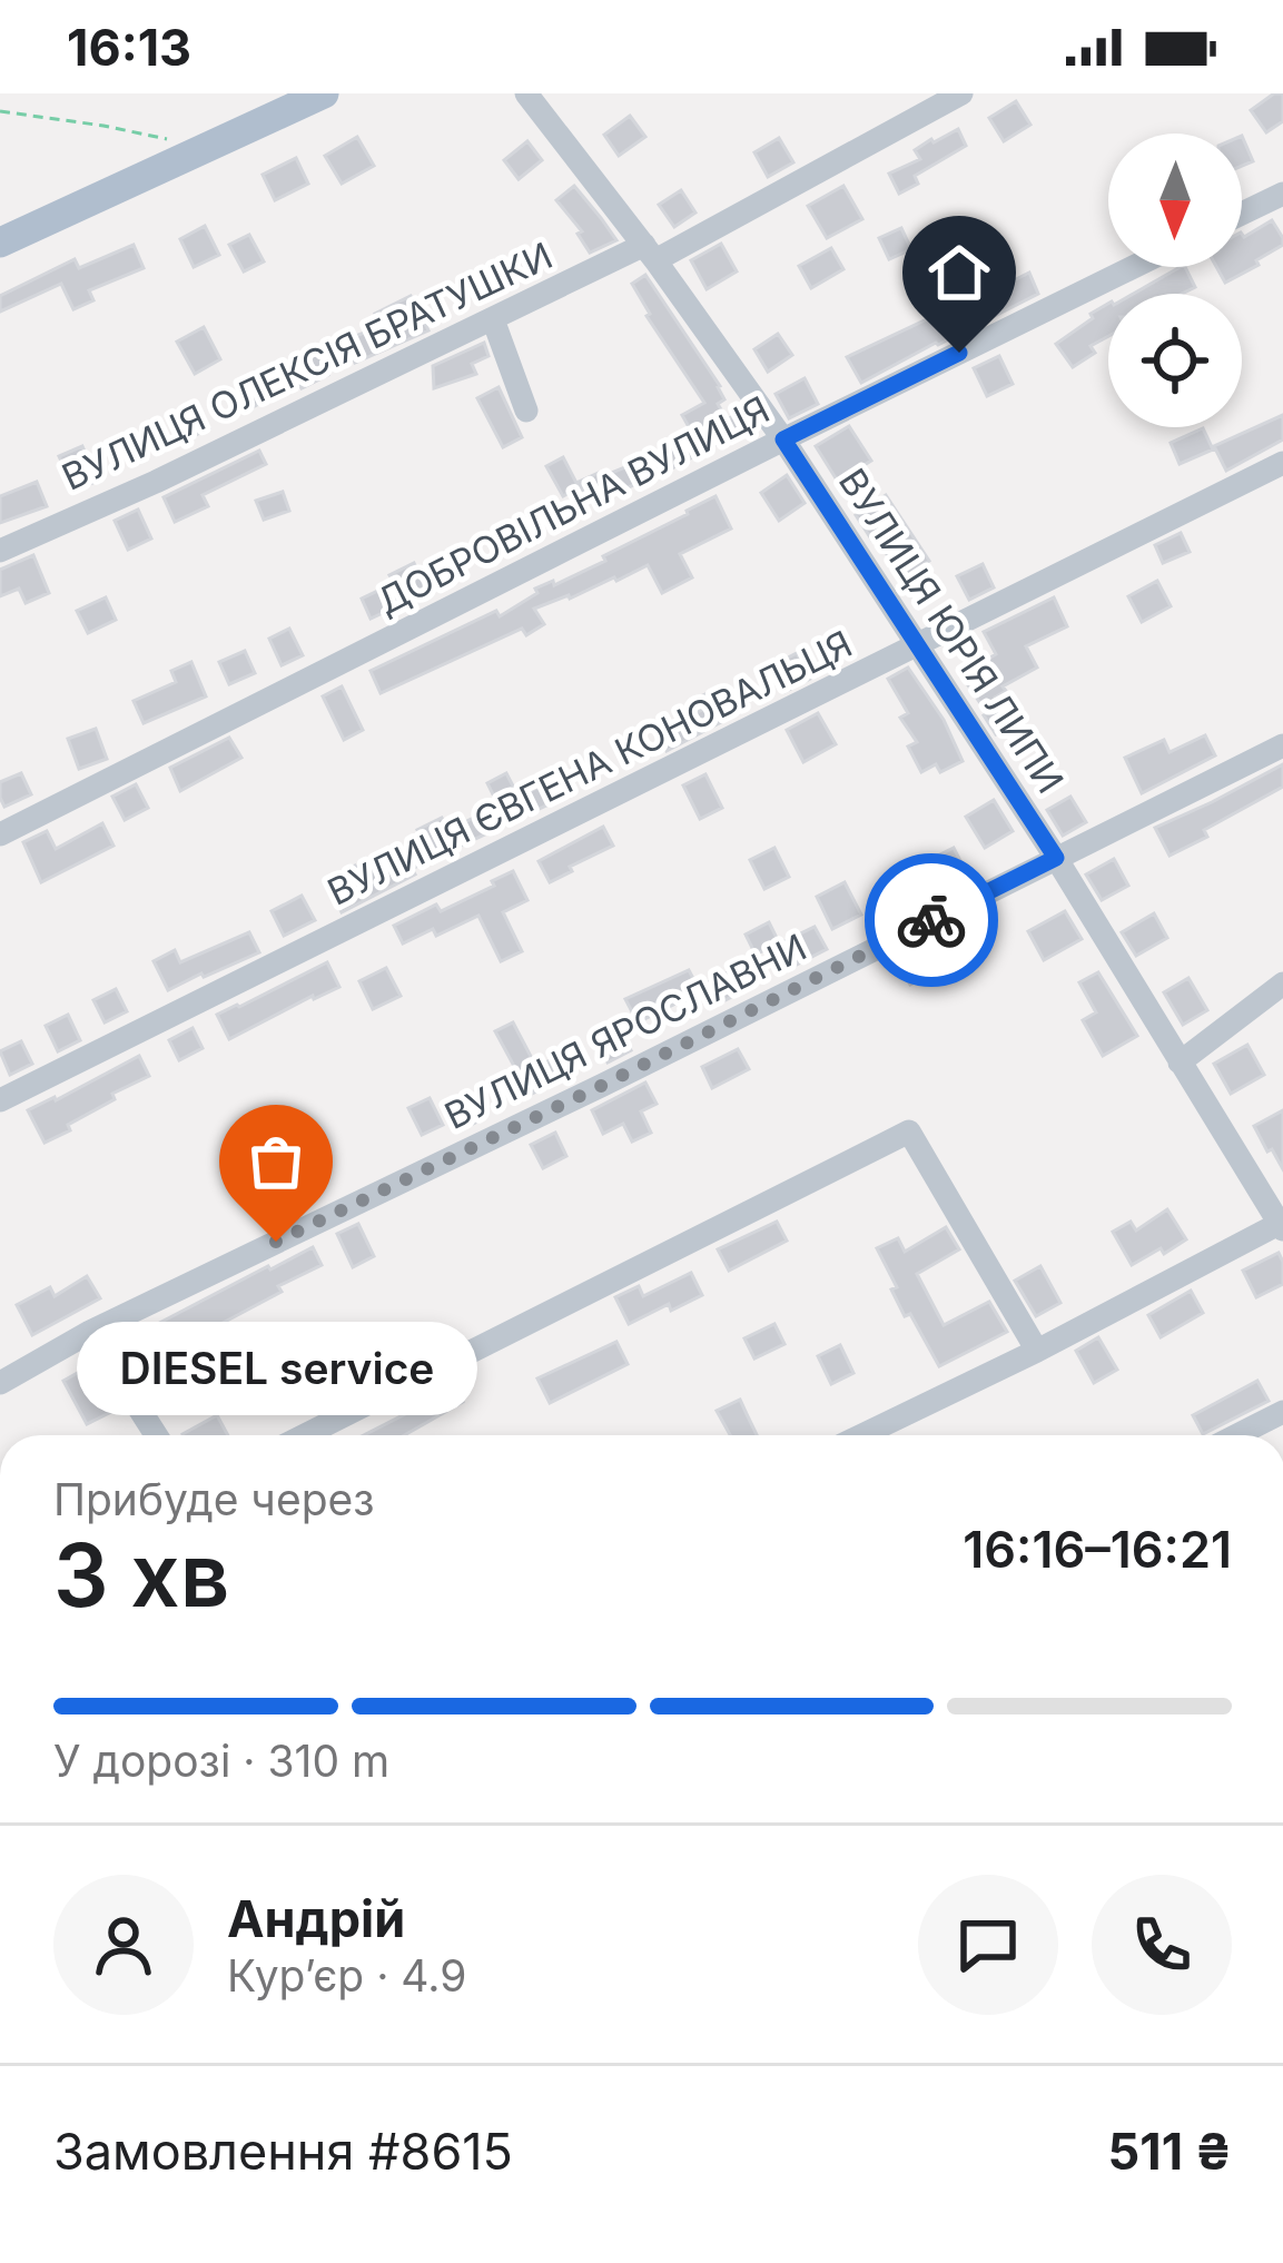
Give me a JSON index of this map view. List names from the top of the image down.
{
  "streets": {
    "street": [
      "ВУЛИЦЯ ОЛЕКСІЯ БРАТУШКИ",
      "ДОБРОВІЛЬНА ВУЛИЦЯ",
      "ВУЛИЦЯ ЮРІЯ ЛИПИ",
      "ВУЛИЦЯ ЄВГЕНА КОНОВАЛЬЦЯ",
      "ВУЛИЦЯ ЯРОСЛАВНИ"
    ]
  },
  "crossings": [
    ["ВУЛИЦЯ ОЛЕКСІЯ БРАТУШКИ", "ВУЛИЦЯ ЮРІЯ ЛИПИ"],
    ["ДОБРОВІЛЬНА ВУЛИЦЯ", "ВУЛИЦЯ ЮРІЯ ЛИПИ"],
    ["ВУЛИЦЯ ЮРІЯ ЛИПИ", "ВУЛИЦЯ ЄВГЕНА КОНОВАЛЬЦЯ"],
    ["ВУЛИЦЯ ЮРІЯ ЛИПИ", "ВУЛИЦЯ ЯРОСЛАВНИ"]
  ],
  "places": ["DIESEL service"],
  "north": "bottom",
  "page": {
    "status": "16:13",
    "bubble": "DIESEL service",
    "heading": ["3 хв", "Прибуде через", "16:16–16:21"],
    "panel": [
      "Андрій",
      "Кур’єр · 4.9",
      "Замовлення #8615",
      "511 ₴"
    ],
    "bar": "У дорозі · 310 m"
  }
}
